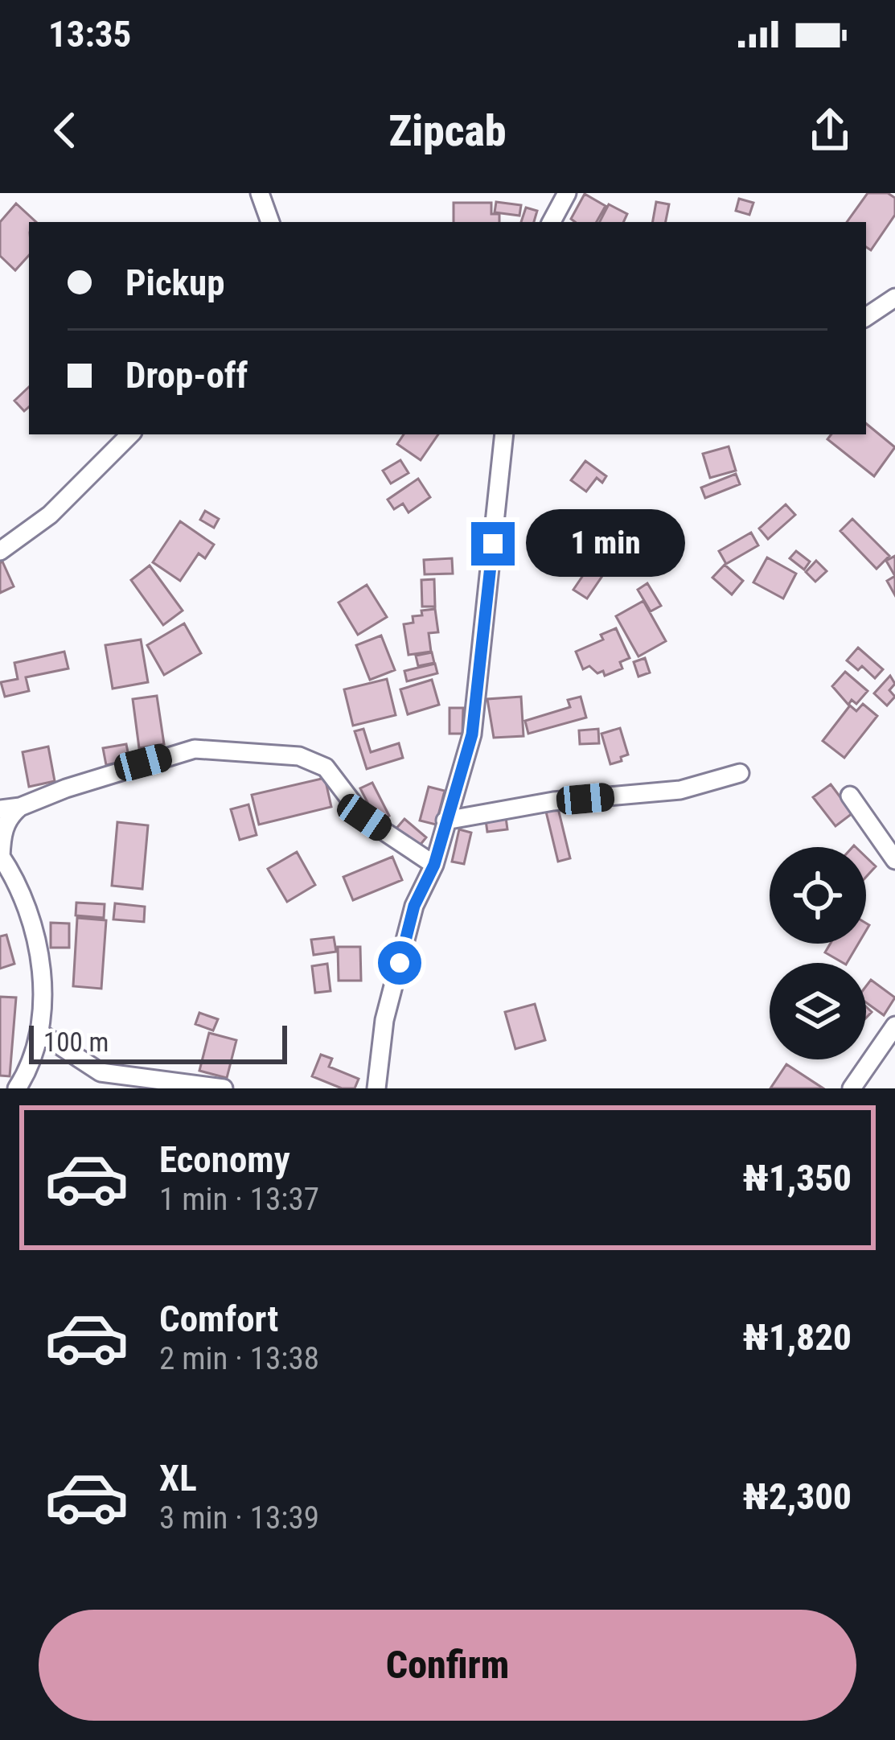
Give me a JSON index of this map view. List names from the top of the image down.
{
  "scale_bar": "100 m",
  "page": {
    "status": "13:35",
    "header": "Zipcab",
    "banner": ["Pickup", "Drop-off"],
    "bubble": "1 min",
    "scale": "100 m",
    "list": [
      {
        "name": "Economy",
        "note": "1 min · 13:37",
        "value": "₦1,350"
      },
      {
        "name": "Comfort",
        "note": "2 min · 13:38",
        "value": "₦1,820"
      },
      {
        "name": "XL",
        "note": "3 min · 13:39",
        "value": "₦2,300"
      }
    ],
    "buttons": "Confirm"
  }
}
